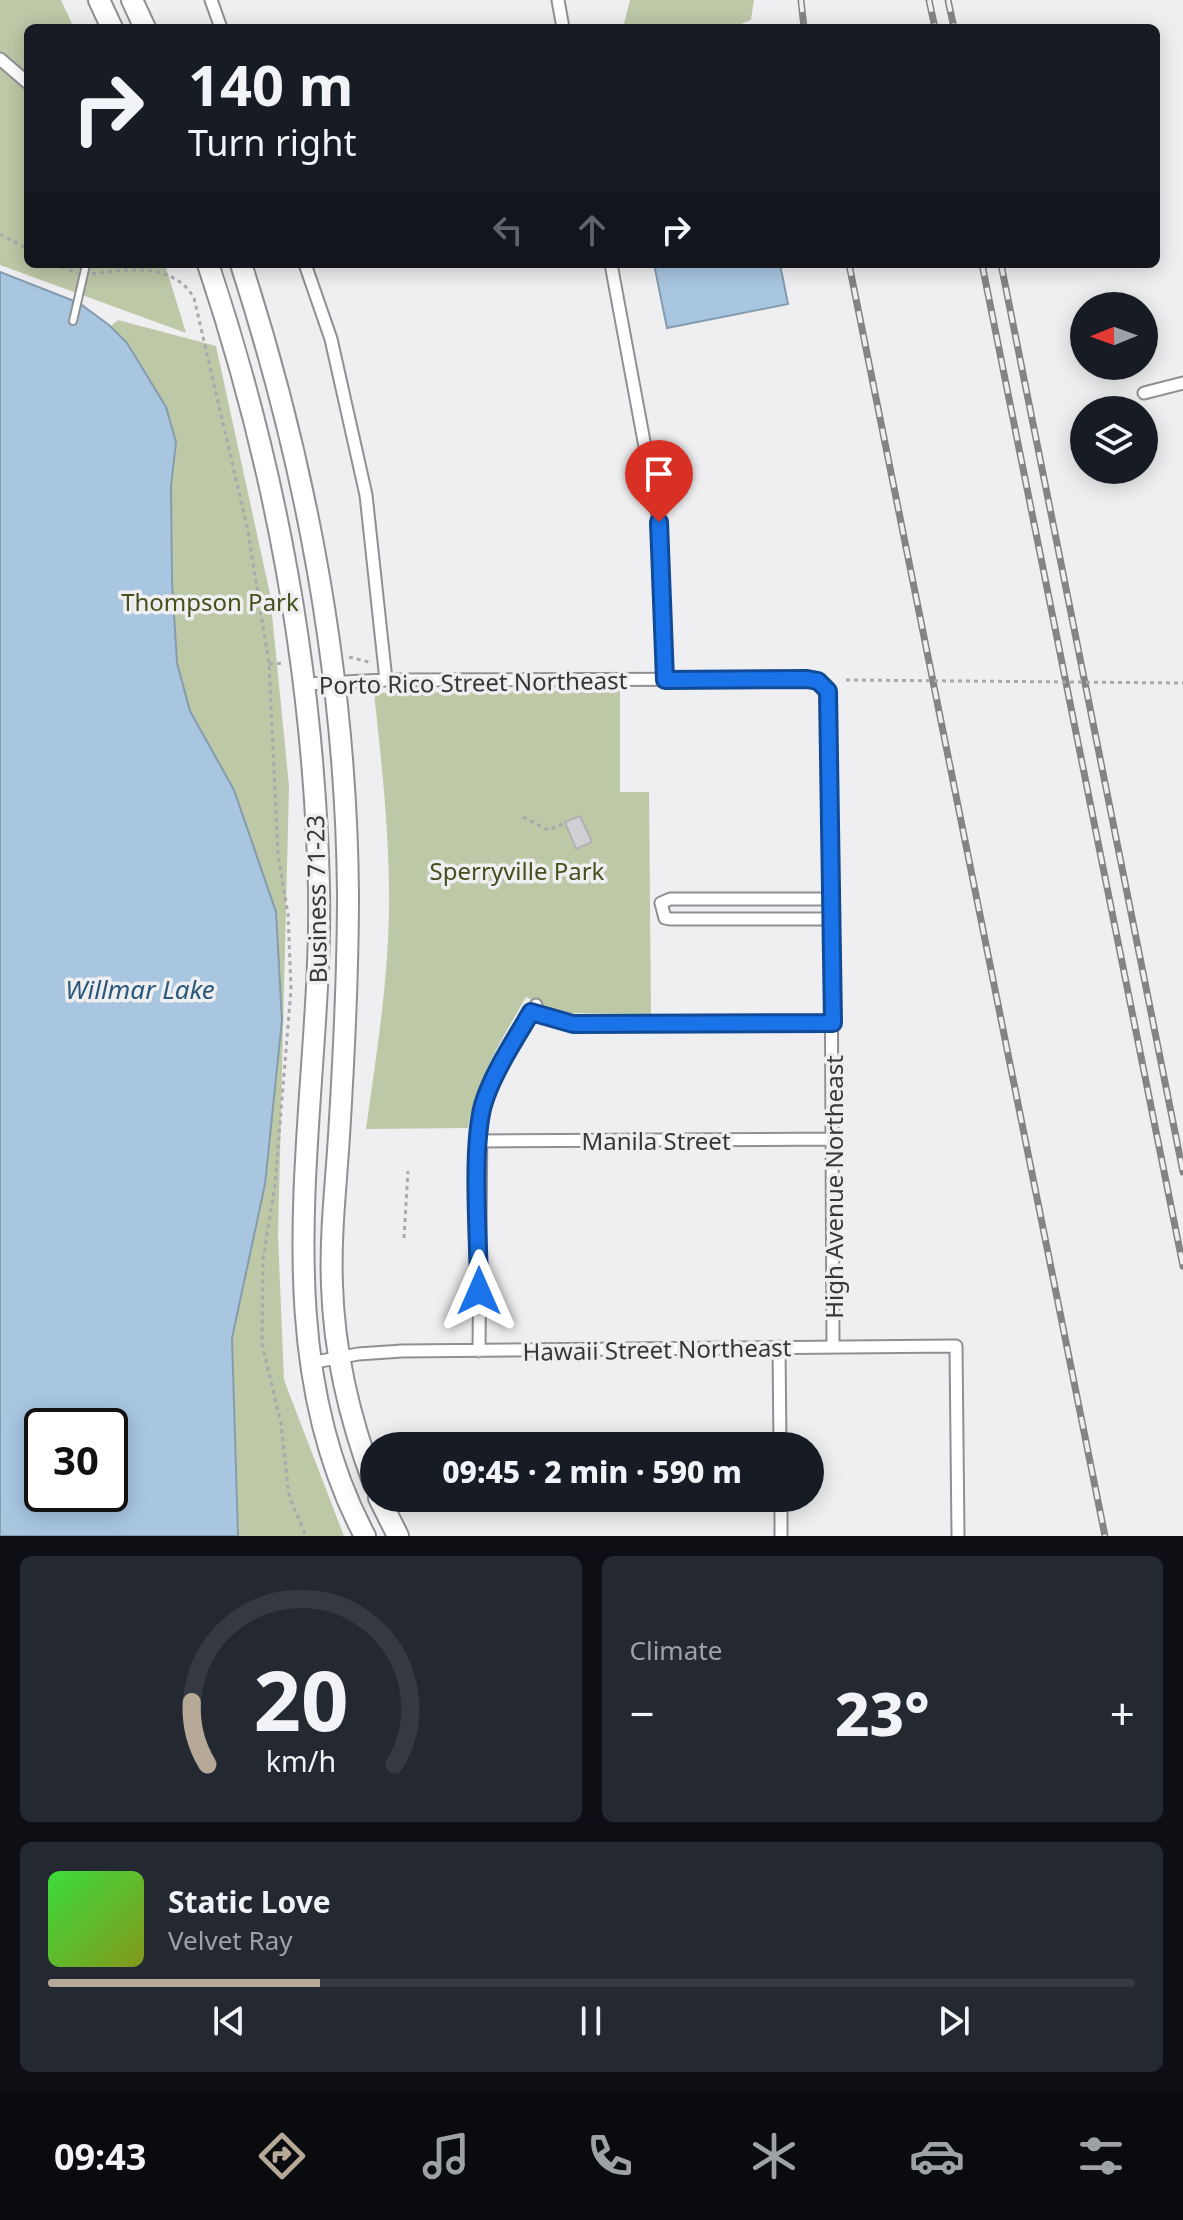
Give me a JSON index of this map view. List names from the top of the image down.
{
  "streets": {
    "highway": ["Business 71-23"],
    "street": [
      "Porto Rico Street Northeast",
      "Manila Street",
      "High Avenue Northeast",
      "Hawaii Street Northeast"
    ]
  },
  "crossings": [
    ["Porto Rico Street Northeast", "Business 71-23"],
    ["Porto Rico Street Northeast", "High Avenue Northeast"],
    ["Business 71-23", "Hawaii Street Northeast"],
    ["Manila Street", "High Avenue Northeast"],
    ["High Avenue Northeast", "Hawaii Street Northeast"]
  ],
  "water": ["Willmar Lake"],
  "parks": ["Thompson Park", "Sperryville Park"],
  "north": "left",
  "page": {
    "turn": ["140 m", "Turn right"],
    "limit": "30",
    "trip": "09:45 · 2 min · 590 m",
    "tile": "Climate",
    "heat": ["−", "23°", "+"],
    "song": ["Static Love", "Velvet Ray"],
    "tabs": "09:43",
    "gauge": ["20", "km/h"]
  }
}
